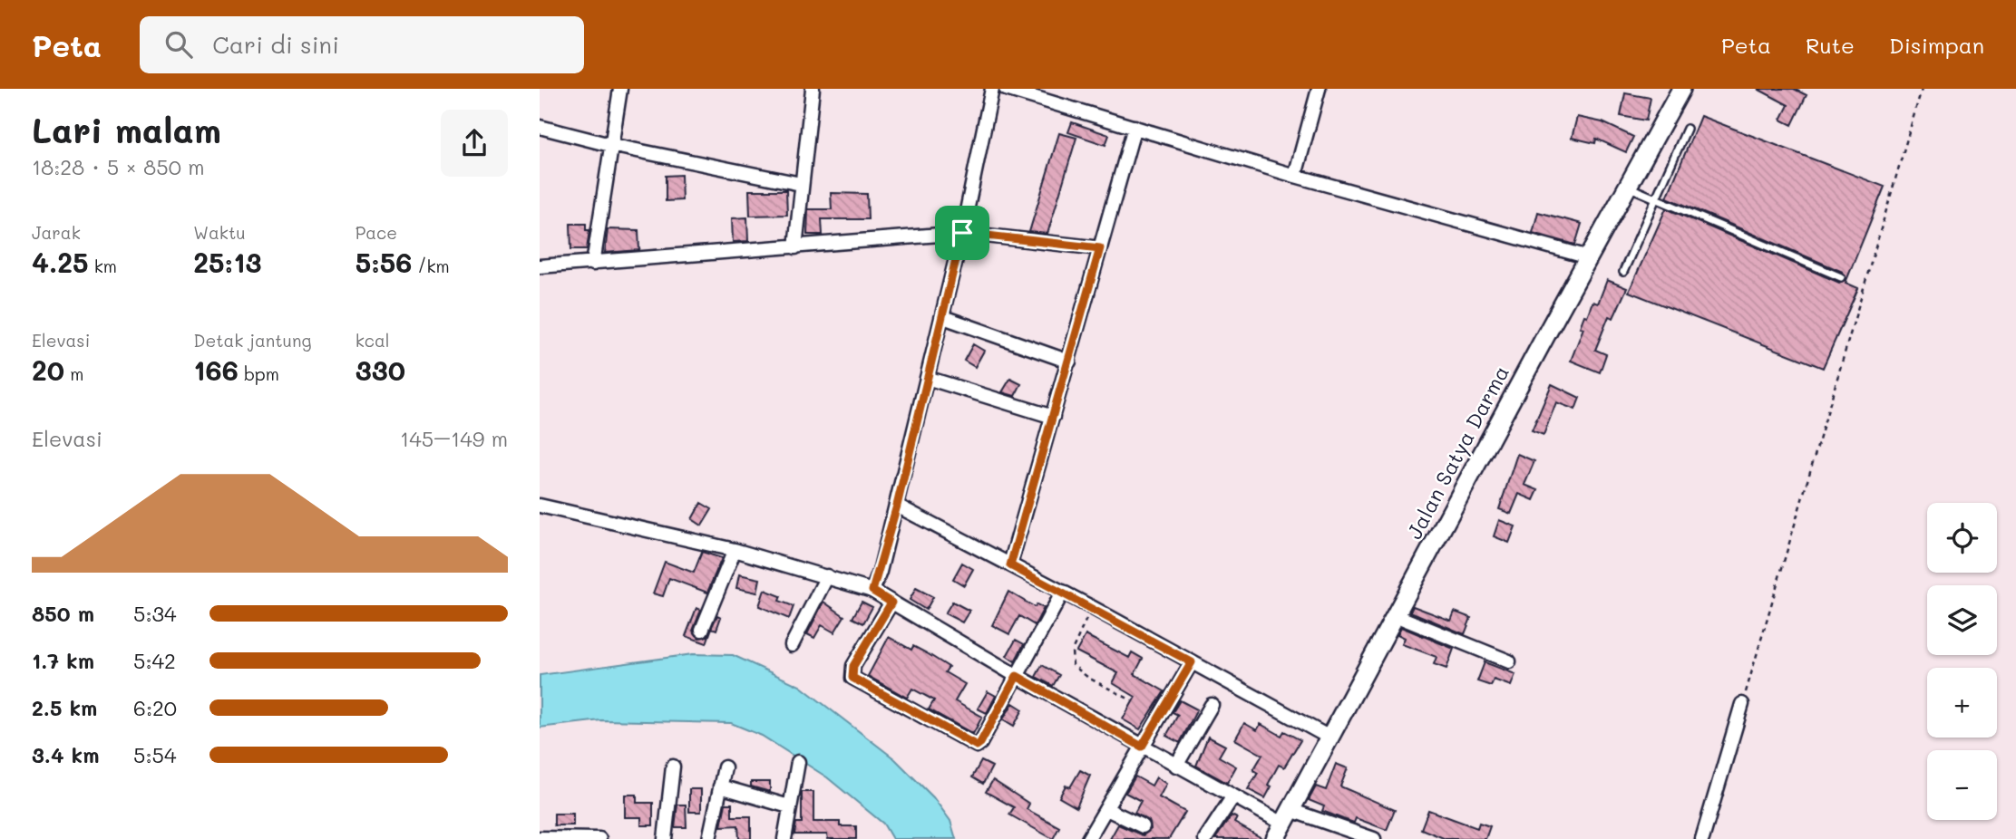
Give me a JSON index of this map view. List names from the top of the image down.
{
  "streets": {
    "main road": ["Jalan Satya Darma"]
  },
  "page": {
    "header": "Peta",
    "search": "Cari di sini",
    "nav": ["Peta", "Rute", "Disimpan"],
    "heading": ["Lari malam", "18:28 · 5 × 850 m"],
    "stats": [
      ["Jarak", "4.25 km"],
      ["Waktu", "25:13"],
      ["Pace", "5:56 /km"],
      ["Elevasi", "20 m"],
      ["Detak jantung", "166 bpm"],
      ["kcal", "330"]
    ],
    "chart": ["Elevasi", "145–149 m"],
    "map_buttons": ["+", "−"],
    "list": [
      {
        "name": "850 m",
        "note": "5:34"
      },
      {
        "name": "1.7 km",
        "note": "5:42"
      },
      {
        "name": "2.5 km",
        "note": "6:20"
      },
      {
        "name": "3.4 km",
        "note": "5:54"
      }
    ]
  }
}
